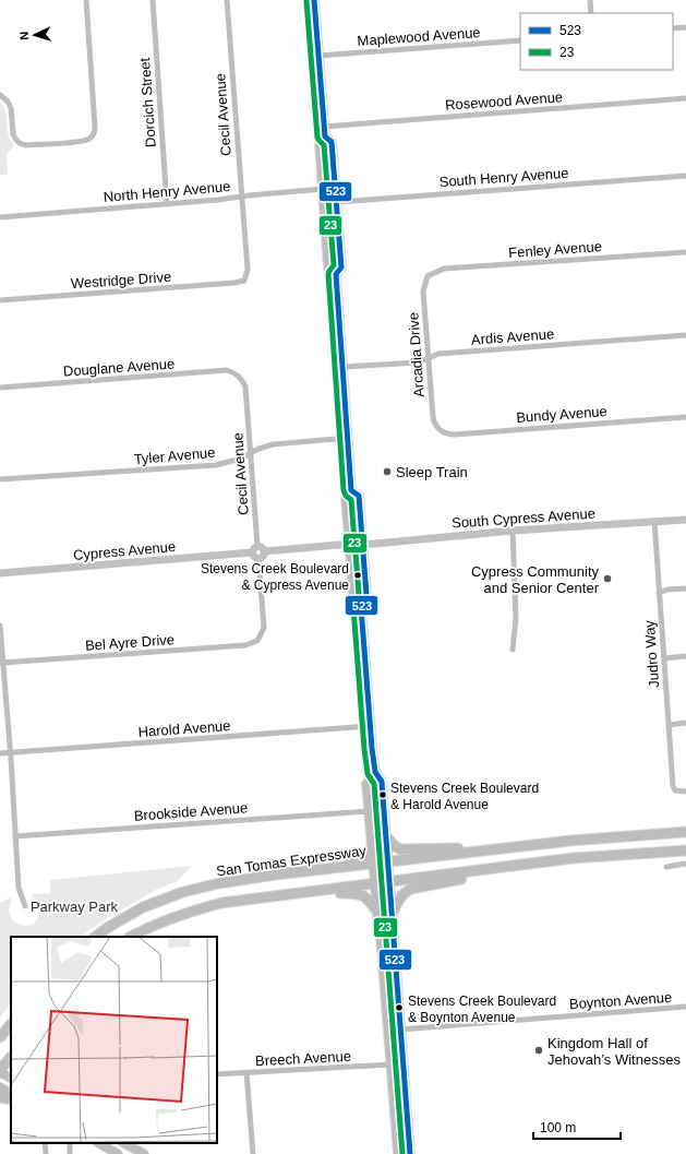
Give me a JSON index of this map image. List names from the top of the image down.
{
  "streets": {
    "highway": ["San Tomas Expressway"],
    "street": [
      "Maplewood Avenue",
      "Rosewood Avenue",
      "Dorcich Street",
      "Cecil Avenue",
      "South Henry Avenue",
      "North Henry Avenue",
      "Fenley Avenue",
      "Westridge Drive",
      "Ardis Avenue",
      "Arcadia Drive",
      "Douglane Avenue",
      "Bundy Avenue",
      "Tyler Avenue",
      "South Cypress Avenue",
      "Cypress Avenue",
      "Bel Ayre Drive",
      "Judro Way",
      "Harold Avenue",
      "Brookside Avenue",
      "Boynton Avenue",
      "Breech Avenue"
    ]
  },
  "crossings": [
    ["Dorcich Street", "North Henry Avenue"],
    ["Cecil Avenue", "North Henry Avenue"],
    ["Cecil Avenue", "Westridge Drive"],
    ["Cecil Avenue", "Douglane Avenue"],
    ["Cecil Avenue", "Tyler Avenue"],
    ["Cecil Avenue", "Cypress Avenue"],
    ["Cecil Avenue", "Bel Ayre Drive"],
    ["Fenley Avenue", "Arcadia Drive"],
    ["Ardis Avenue", "Arcadia Drive"],
    ["Arcadia Drive", "Bundy Avenue"],
    ["South Cypress Avenue", "Judro Way"],
    ["Cypress Avenue", "Bel Ayre Drive"]
  ],
  "parks": ["Parkway Park"],
  "places": [
    "Sleep Train",
    "Stevens Creek Boulevard & Cypress Avenue",
    "Cypress Community and Senior Center",
    "Stevens Creek Boulevard & Harold Avenue",
    "Stevens Creek Boulevard & Boynton Avenue",
    "Kingdom Hall of Jehovah’s Witnesses"
  ],
  "lines": ["transit line 523", "transit line 23"],
  "legend": ["523", "23"],
  "scale_bar": "100 m",
  "north": "left"
}
